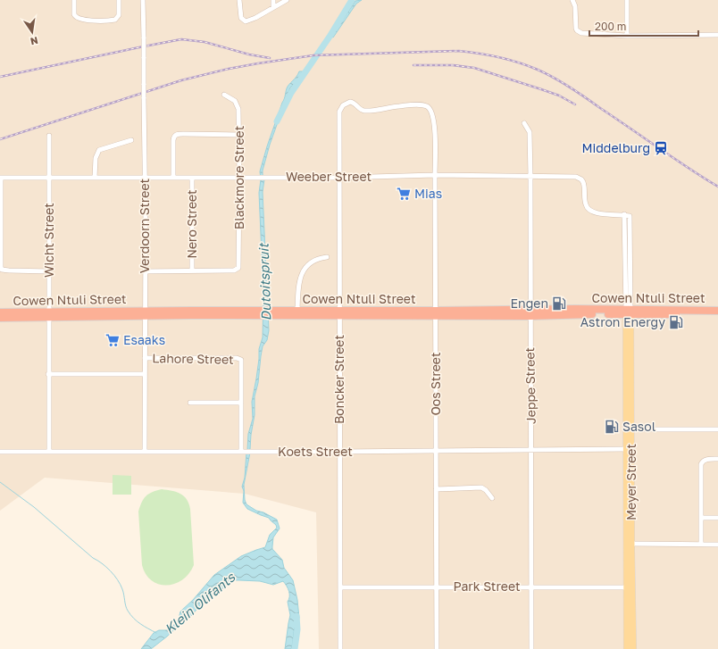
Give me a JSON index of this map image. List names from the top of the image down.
{
  "streets": {
    "highway": ["Cowen Ntuli Street"],
    "main road": ["Meyer Street"],
    "street": [
      "Weeber Street",
      "Blackmore Street",
      "Nero Street",
      "Verdoorn Street",
      "Wicht Street",
      "Lahore Street",
      "Boncker Street",
      "Oos Street",
      "Jeppe Street",
      "Koets Street",
      "Park Street"
    ]
  },
  "crossings": [
    ["Weeber Street", "Blackmore Street"],
    ["Weeber Street", "Nero Street"],
    ["Weeber Street", "Verdoorn Street"],
    ["Weeber Street", "Wicht Street"],
    ["Weeber Street", "Boncker Street"],
    ["Weeber Street", "Oos Street"],
    ["Weeber Street", "Jeppe Street"],
    ["Weeber Street", "Meyer Street"],
    ["Blackmore Street", "Nero Street"],
    ["Verdoorn Street", "Cowen Ntuli Street"],
    ["Verdoorn Street", "Lahore Street"],
    ["Verdoorn Street", "Koets Street"],
    ["Wicht Street", "Cowen Ntuli Street"],
    ["Wicht Street", "Koets Street"],
    ["Cowen Ntuli Street", "Boncker Street"],
    ["Cowen Ntuli Street", "Oos Street"],
    ["Cowen Ntuli Street", "Jeppe Street"],
    ["Cowen Ntuli Street", "Meyer Street"],
    ["Boncker Street", "Oos Street"],
    ["Boncker Street", "Koets Street"],
    ["Boncker Street", "Park Street"],
    ["Oos Street", "Koets Street"],
    ["Oos Street", "Park Street"],
    ["Jeppe Street", "Koets Street"],
    ["Jeppe Street", "Park Street"],
    ["Koets Street", "Meyer Street"],
    ["Meyer Street", "Park Street"]
  ],
  "water": ["Dutoitspruit", "Klein Olifants"],
  "places": {
    "station": ["Middelburg"],
    "supermarket": ["Mias", "Esaaks"],
    "fuel station": ["Engen", "Astron Energy", "Sasol"]
  },
  "scale_bar": "200 m",
  "north": "bottom"
}
